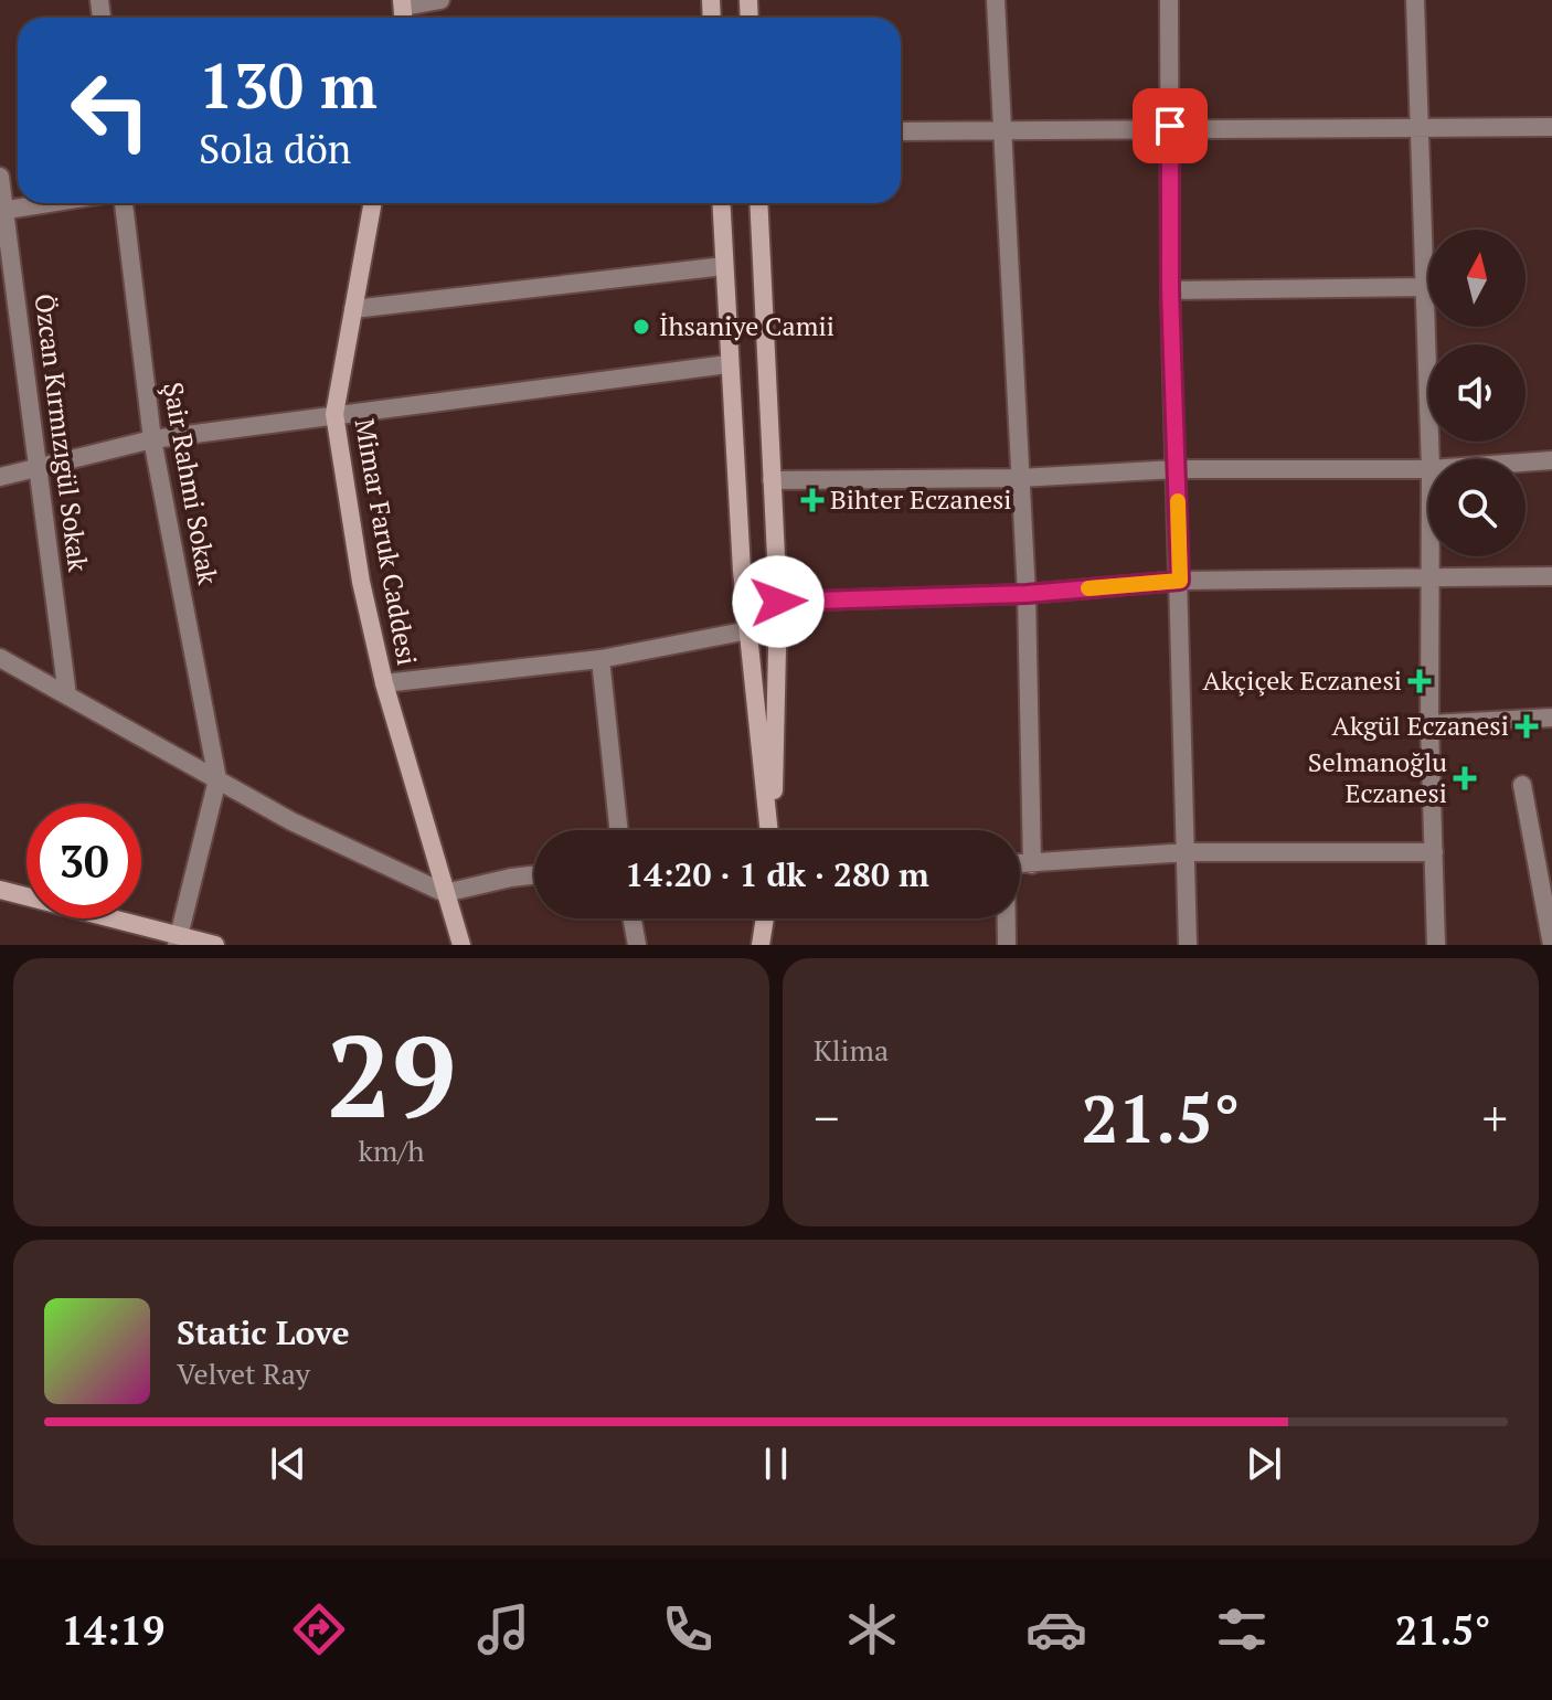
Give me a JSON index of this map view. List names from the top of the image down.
{
  "streets": {
    "street": ["Özcan Kırmızıgül Sokak", "Şair Rahmi Sokak", "Mimar Faruk Caddesi"]
  },
  "places": {
    "other": ["İhsaniye Camii"],
    "health": [
      "Bihter Eczanesi",
      "Akçiçek Eczanesi",
      "Akgül Eczanesi",
      "Selmanoğlu Eczanesi"
    ]
  },
  "north": "top",
  "page": {
    "turn": ["130 m", "Sola dön"],
    "limit": "30",
    "trip": "14:20 · 1 dk · 280 m",
    "tile": [
      ["29", "km/h"],
      "Klima"
    ],
    "heat": ["−", "21.5°", "+"],
    "song": ["Static Love", "Velvet Ray"],
    "tabs": ["14:19", "21.5°"]
  }
}
